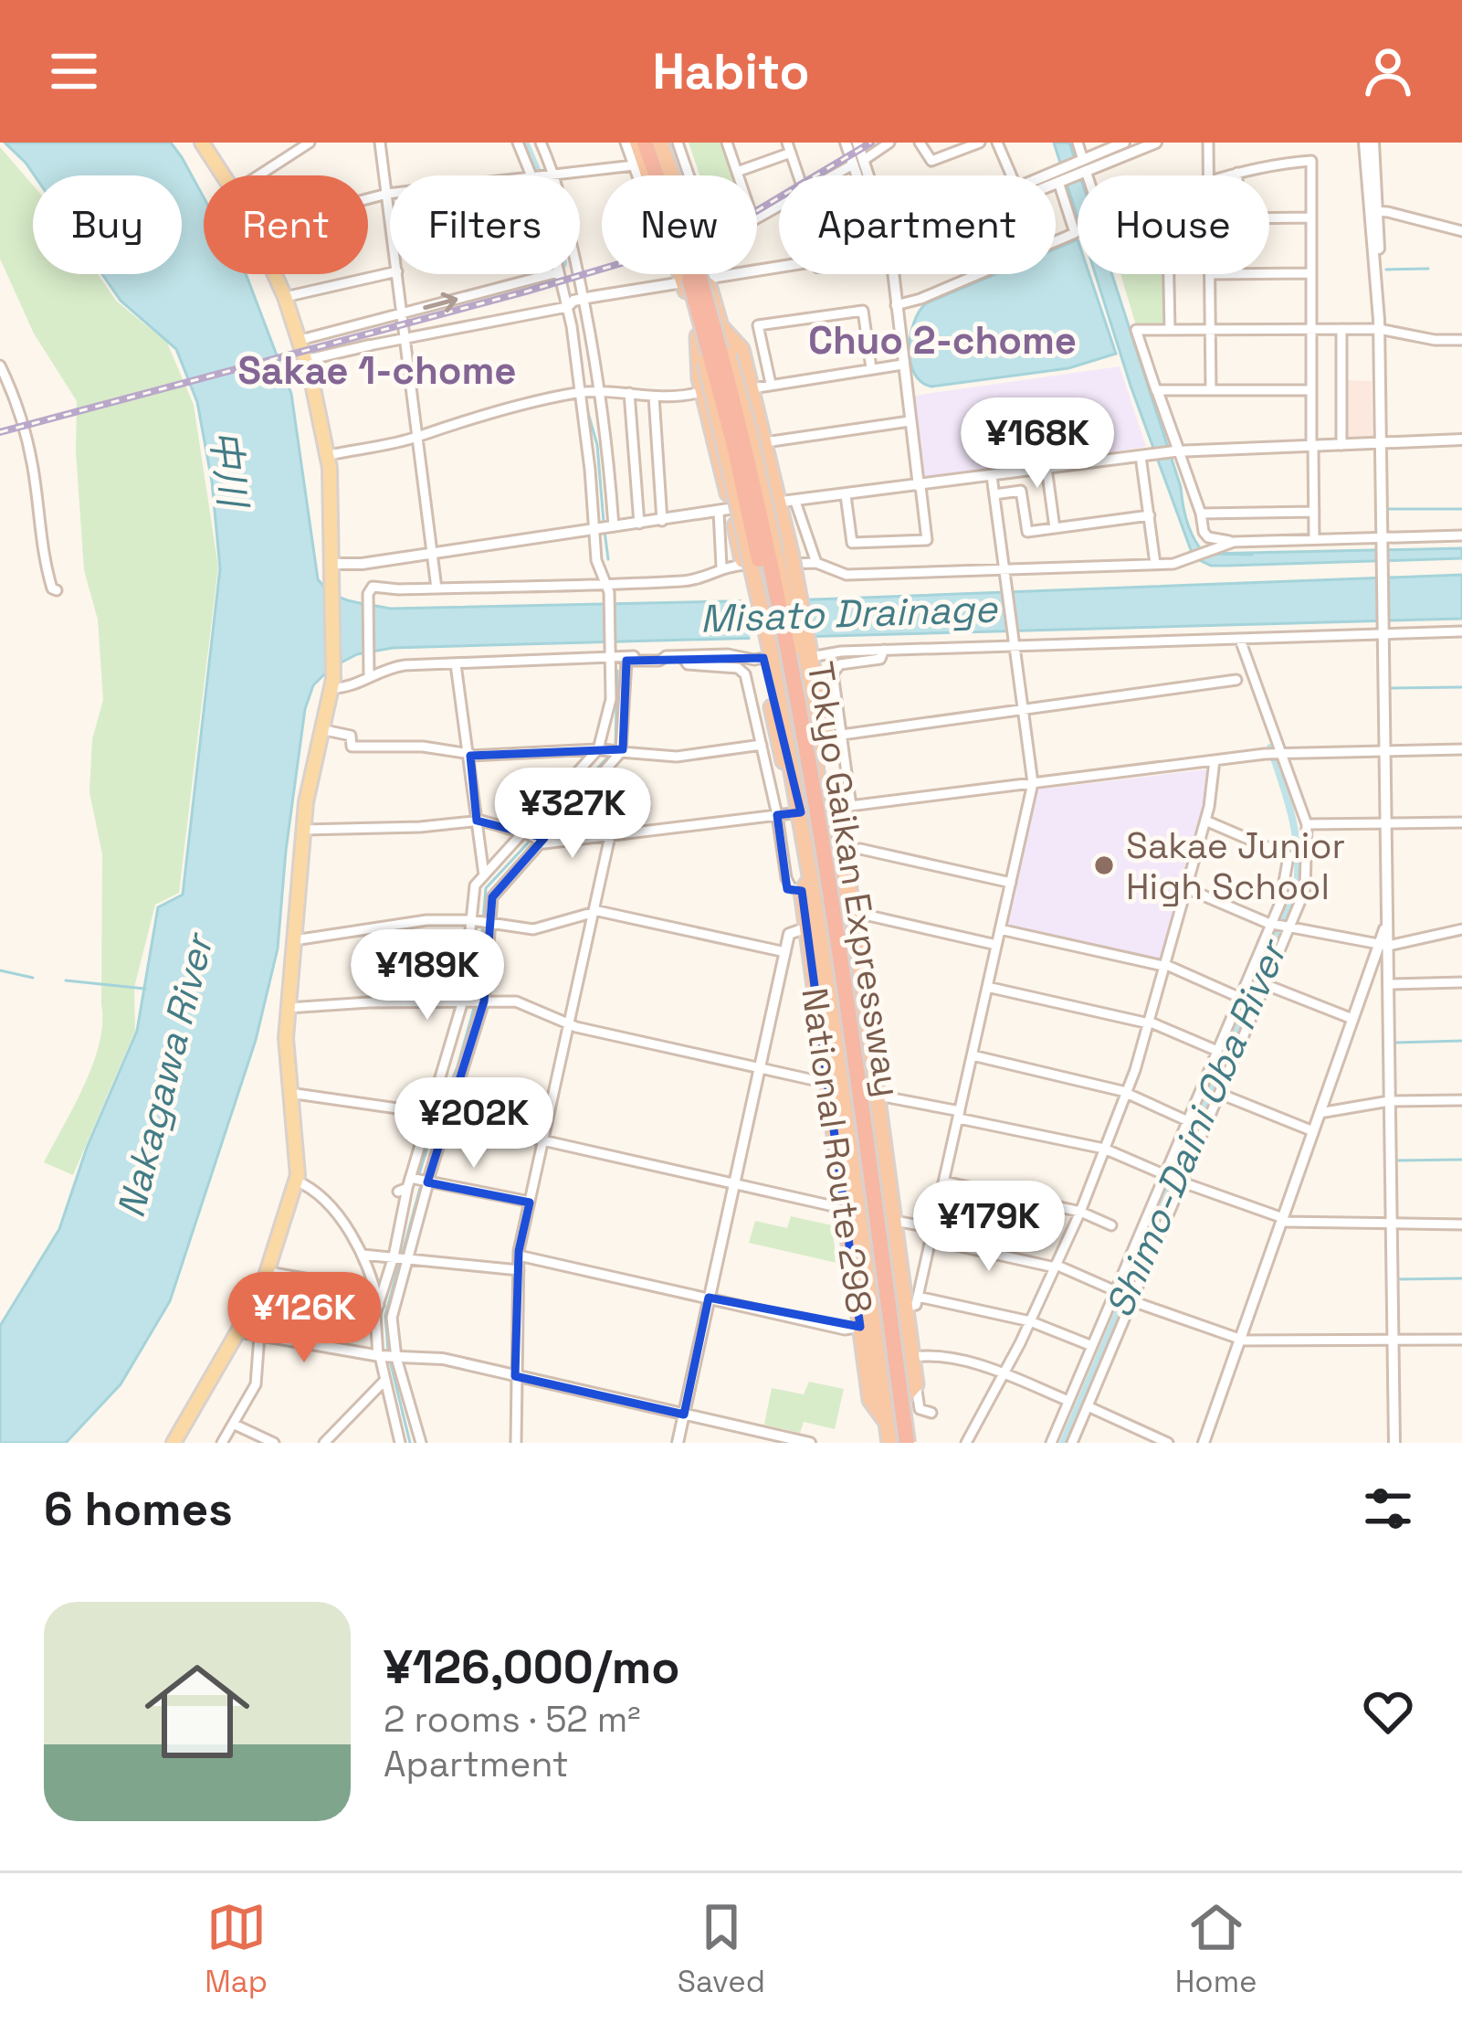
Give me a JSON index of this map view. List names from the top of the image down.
{
  "streets": {
    "highway": ["Tokyo Gaikan Expressway", "National Route 298"]
  },
  "crossings": [
    ["Tokyo Gaikan Expressway", "National Route 298"]
  ],
  "districts": ["Chuo 2-chome", "Sakae 1-chome"],
  "water": [
    "中川",
    "Misato Drainage",
    "Nakagawa River",
    "Shimo-Daini Oba River"
  ],
  "places": ["Sakae Junior High School"],
  "page": {
    "header": "Habito",
    "chip": [
      "Buy",
      "Rent",
      "Filters",
      "New",
      "Apartment",
      "House"
    ],
    "price": [
      "¥168K",
      "¥327K",
      "¥189K",
      "¥202K",
      "¥179K",
      "¥126K"
    ],
    "heading": "6 homes",
    "list": [
      {
        "name": "¥126,000/mo",
        "note": "2 rooms · 52 m² · Apartment"
      }
    ],
    "tabs": ["Map", "Saved", "Home"]
  }
}
